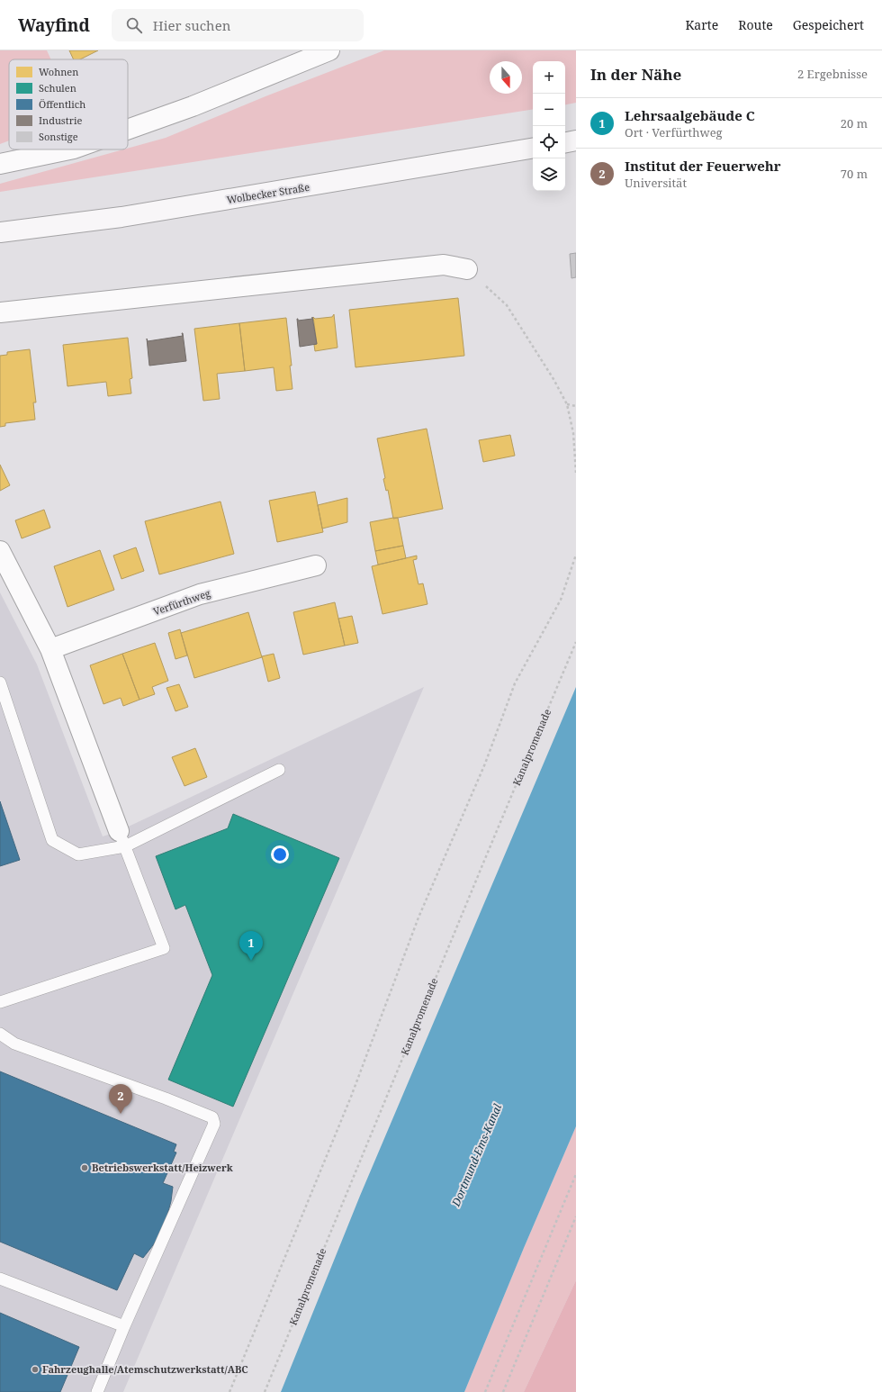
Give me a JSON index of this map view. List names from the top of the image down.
{
  "streets": {
    "main road": ["Wolbecker Straße"],
    "street": ["Verfürthweg"],
    "path": ["Kanalpromenade"]
  },
  "water": ["Dortmund-Ems-Kanal"],
  "places": ["Betriebswerkstatt/Heizwerk", "Fahrzeughalle/Atemschutzwerkstatt/ABC"],
  "legend": [
    "Wohnen",
    "Schulen",
    "Öffentlich",
    "Industrie",
    "Sonstige"
  ],
  "north": "bottom",
  "page": {
    "header": "Wayfind",
    "search": "Hier suchen",
    "nav": ["Karte", "Route", "Gespeichert"],
    "heading": ["In der Nähe", "2 Ergebnisse"],
    "map_buttons": ["+", "−"],
    "list": [
      {
        "mark": "1",
        "name": "Lehrsaalgebäude C",
        "note": "Ort · Verfürthweg",
        "value": "20 m"
      },
      {
        "mark": "2",
        "name": "Institut der Feuerwehr",
        "note": "Universität",
        "value": "70 m"
      }
    ],
    "pins": ["1", "2"]
  }
}
